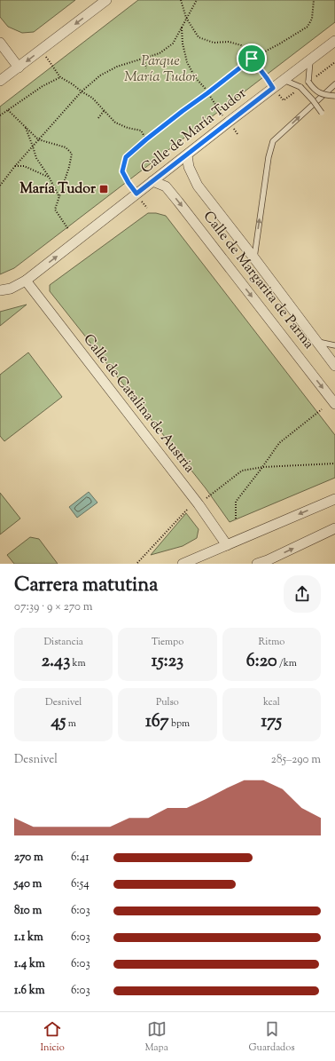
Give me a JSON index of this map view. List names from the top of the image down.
{
  "streets": {
    "street": ["Calle de María Tudor", "Calle de Margarita de Parma", "Calle de Catalina de Austria"]
  },
  "crossings": [
    ["Calle de María Tudor", "Calle de Margarita de Parma"],
    ["Calle de María Tudor", "Calle de Catalina de Austria"]
  ],
  "parks": ["Parque María Tudor"],
  "places": {
    "transit": ["María Tudor"]
  },
  "page": {
    "heading": ["Carrera matutina", "07:39 · 9 × 270 m"],
    "stats": [
      ["Distancia", "2.43 km"],
      ["Tiempo", "15:23"],
      ["Ritmo", "6:20 /km"],
      ["Desnivel", "45 m"],
      ["Pulso", "167 bpm"],
      ["kcal", "175"]
    ],
    "chart": ["Desnivel", "285–290 m"],
    "list": [
      {
        "name": "270 m",
        "note": "6:41"
      },
      {
        "name": "540 m",
        "note": "6:54"
      },
      {
        "name": "810 m",
        "note": "6:03"
      },
      {
        "name": "1.1 km",
        "note": "6:03"
      },
      {
        "name": "1.4 km",
        "note": "6:03"
      },
      {
        "name": "1.6 km",
        "note": "6:03"
      }
    ],
    "tabs": ["Inicio", "Mapa", "Guardados"]
  }
}
